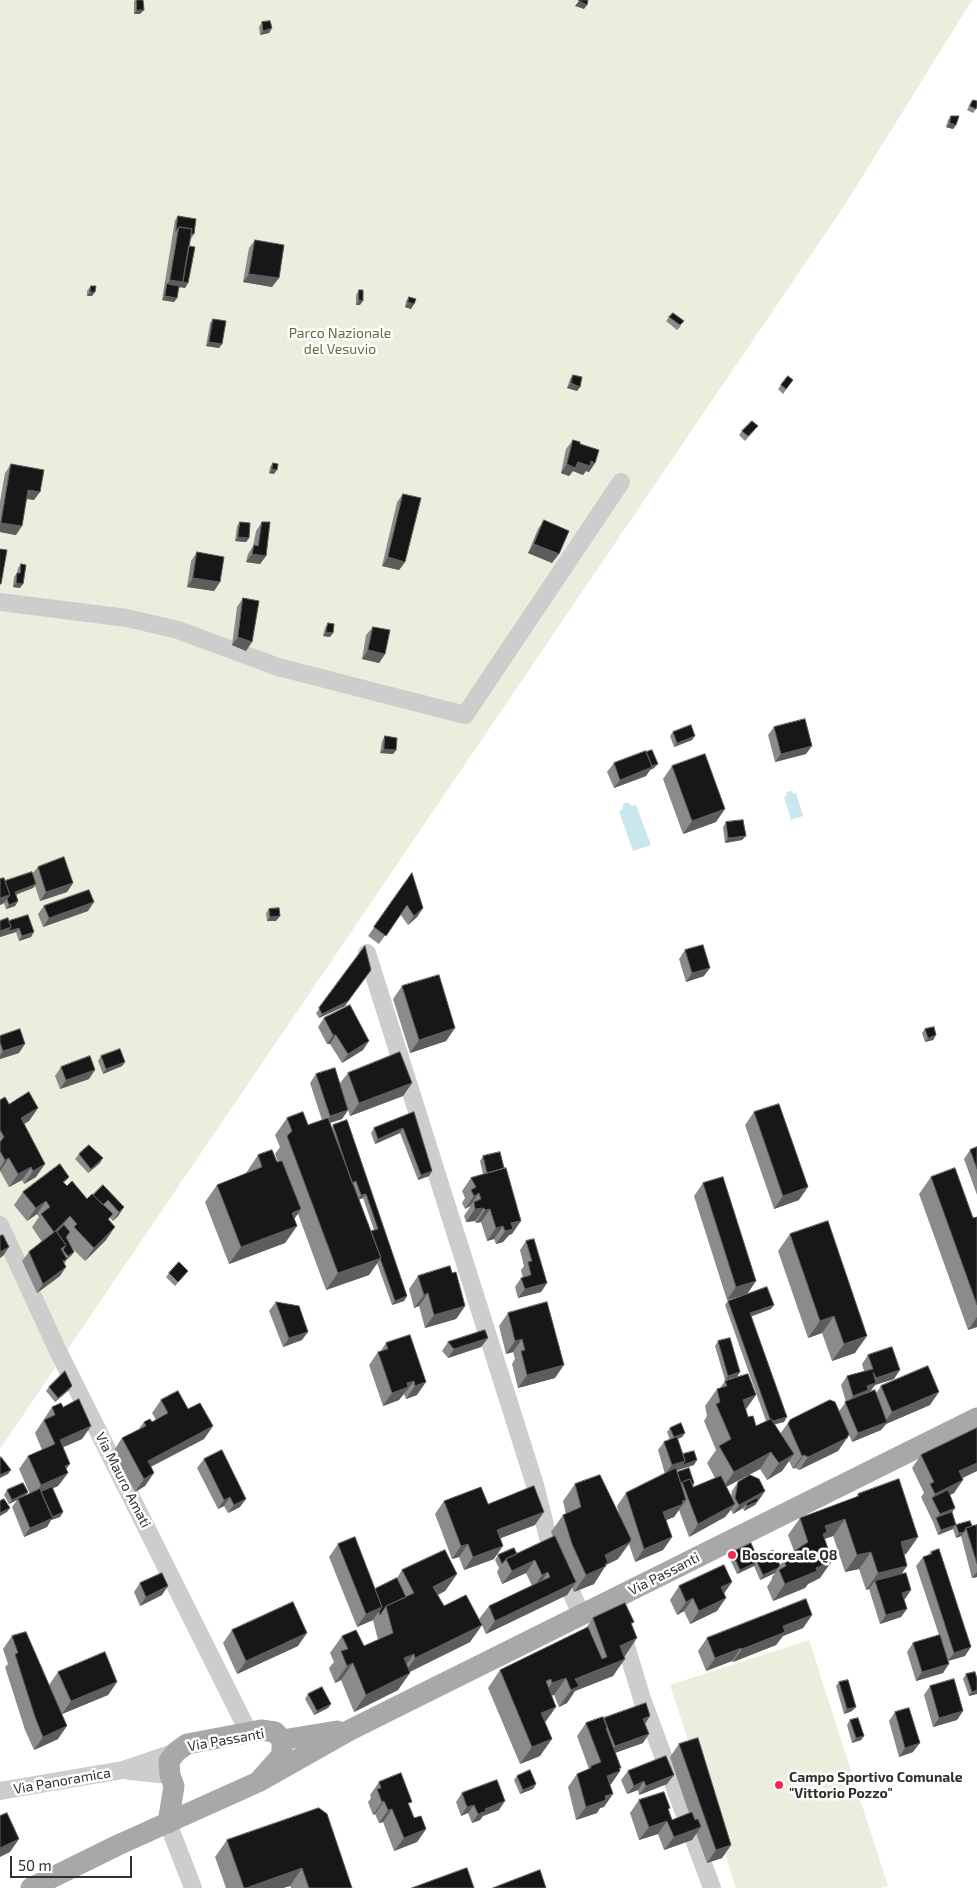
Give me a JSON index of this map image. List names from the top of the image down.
{
  "streets": {
    "main road": ["Via Passanti"],
    "street": ["Via Mauro Amati", "Via Panoramica"]
  },
  "crossings": [
    ["Via Mauro Amati", "Via Passanti"],
    ["Via Passanti", "Via Panoramica"]
  ],
  "parks": ["Parco Nazionale del Vesuvio"],
  "places": ["Boscoreale Q8", "Campo Sportivo Comunale \"Vittorio Pozzo\""],
  "scale_bar": "50 m"
}
